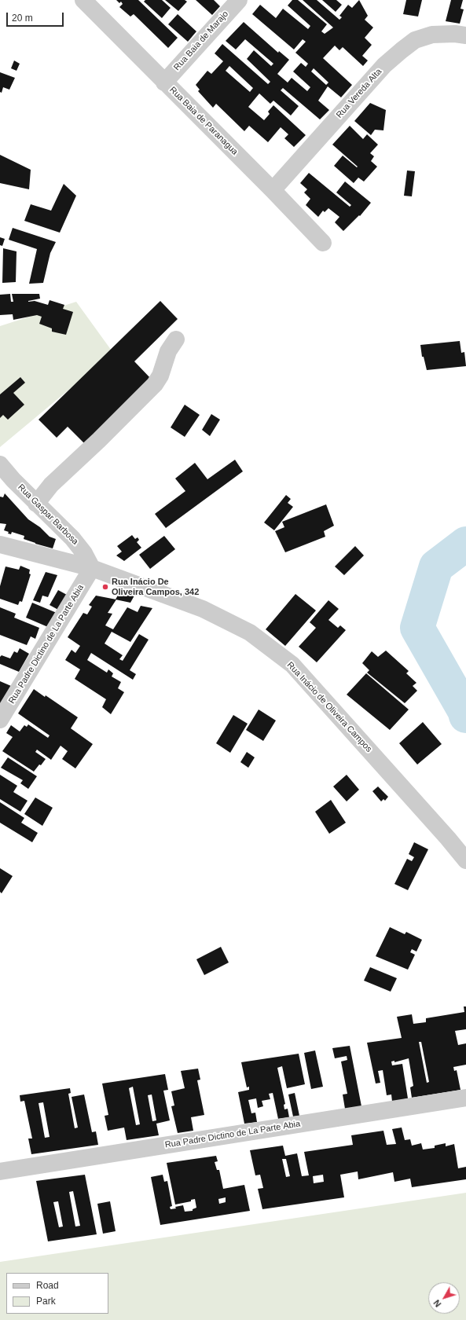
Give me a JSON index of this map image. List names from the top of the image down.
{
  "streets": {
    "street": [
      "Rua Baia de Marajo",
      "Rua Vereda Alta",
      "Rua Baia de Paranagua",
      "Rua Gaspar Barbosa",
      "Rua Padre Dictino de La Parte Abia",
      "Rua Inácio de Oliveira Campos"
    ]
  },
  "crossings": [
    ["Rua Baia de Marajo", "Rua Baia de Paranagua"],
    ["Rua Vereda Alta", "Rua Baia de Paranagua"],
    ["Rua Gaspar Barbosa", "Rua Padre Dictino de La Parte Abia"],
    ["Rua Gaspar Barbosa", "Rua Inácio de Oliveira Campos"],
    ["Rua Padre Dictino de La Parte Abia", "Rua Inácio de Oliveira Campos"]
  ],
  "places": ["Rua Inácio De Oliveira Campos, 342"],
  "legend": ["Road", "Park"],
  "scale_bar": "20 m",
  "north": "bottom left"
}
